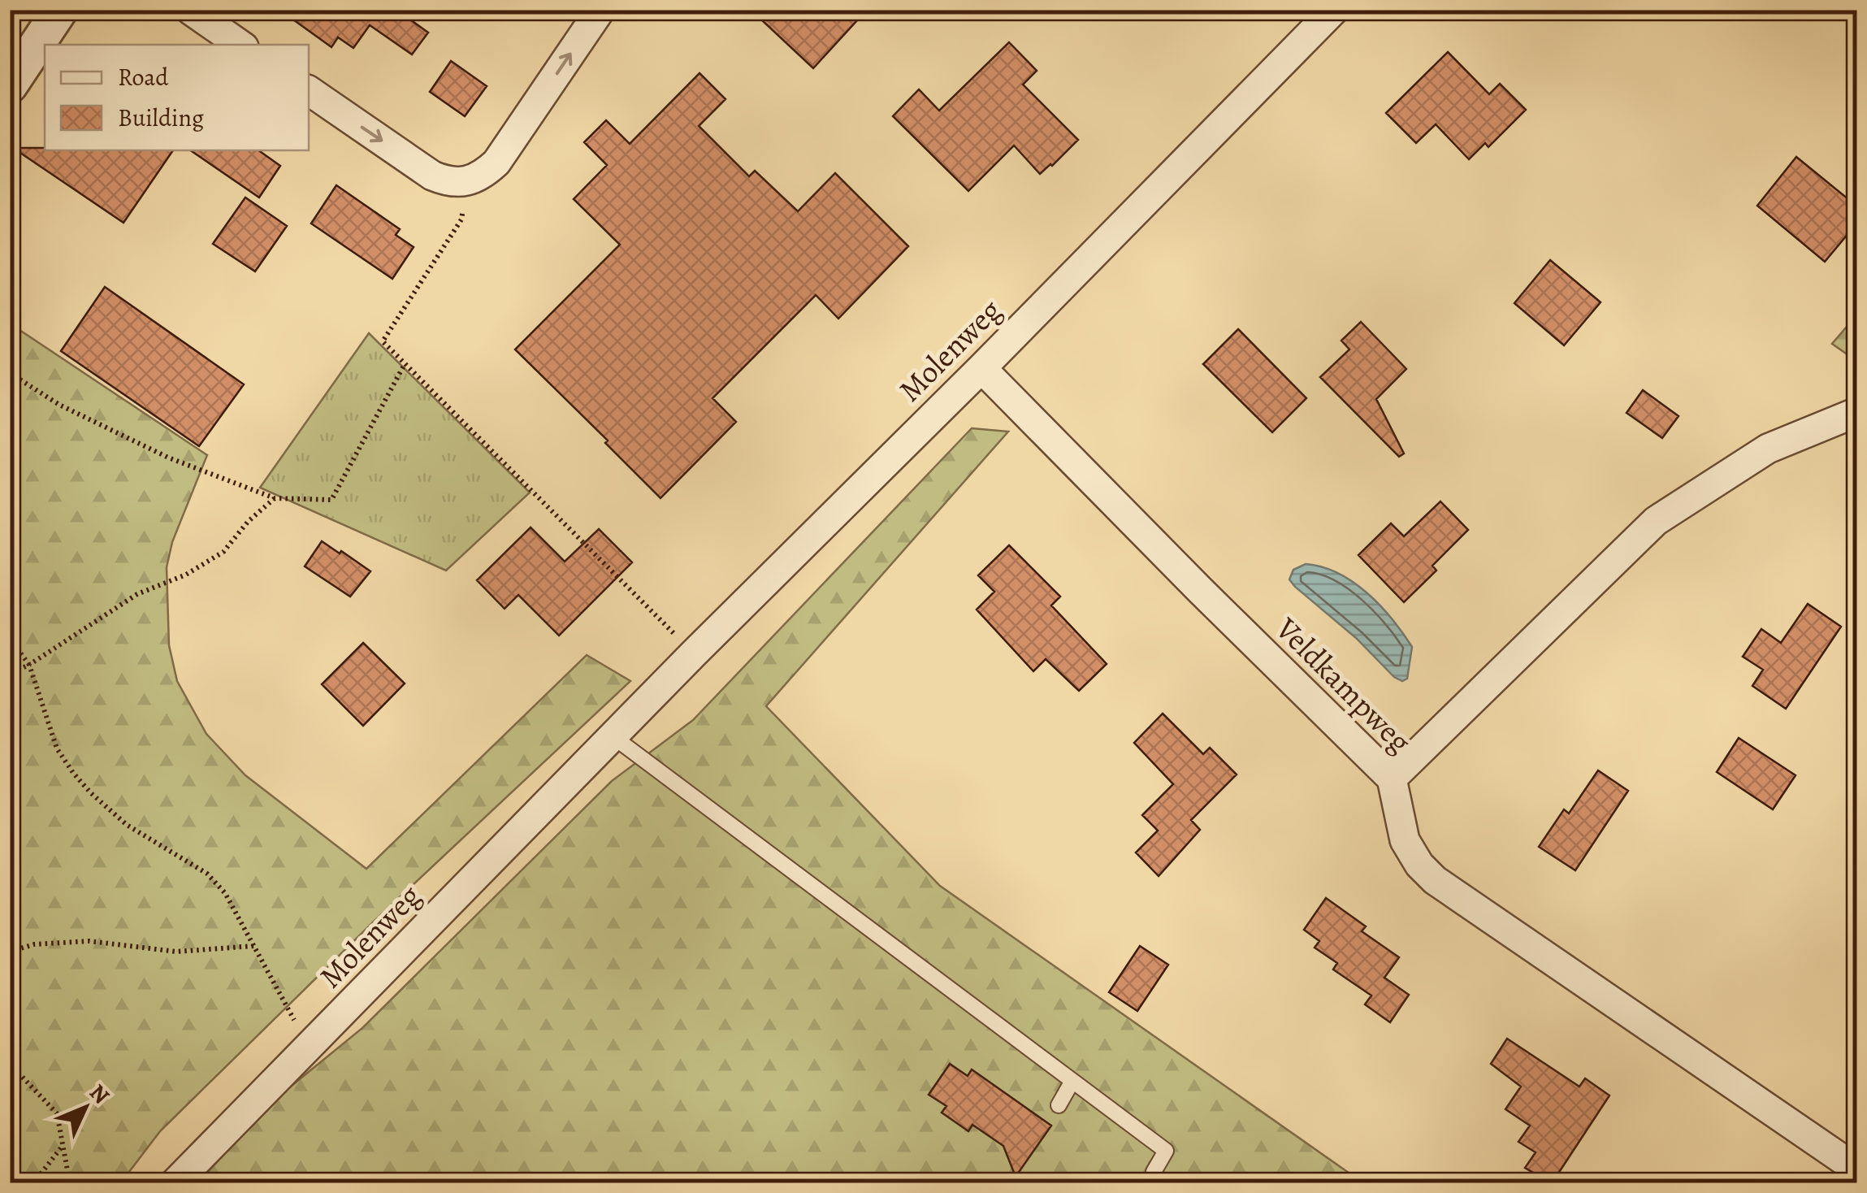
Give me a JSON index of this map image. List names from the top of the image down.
{
  "streets": {
    "street": ["Molenweg", "Veldkampweg"]
  },
  "crossings": [
    ["Molenweg", "Veldkampweg"]
  ],
  "legend": ["Road", "Building"],
  "north": "top right"
}
